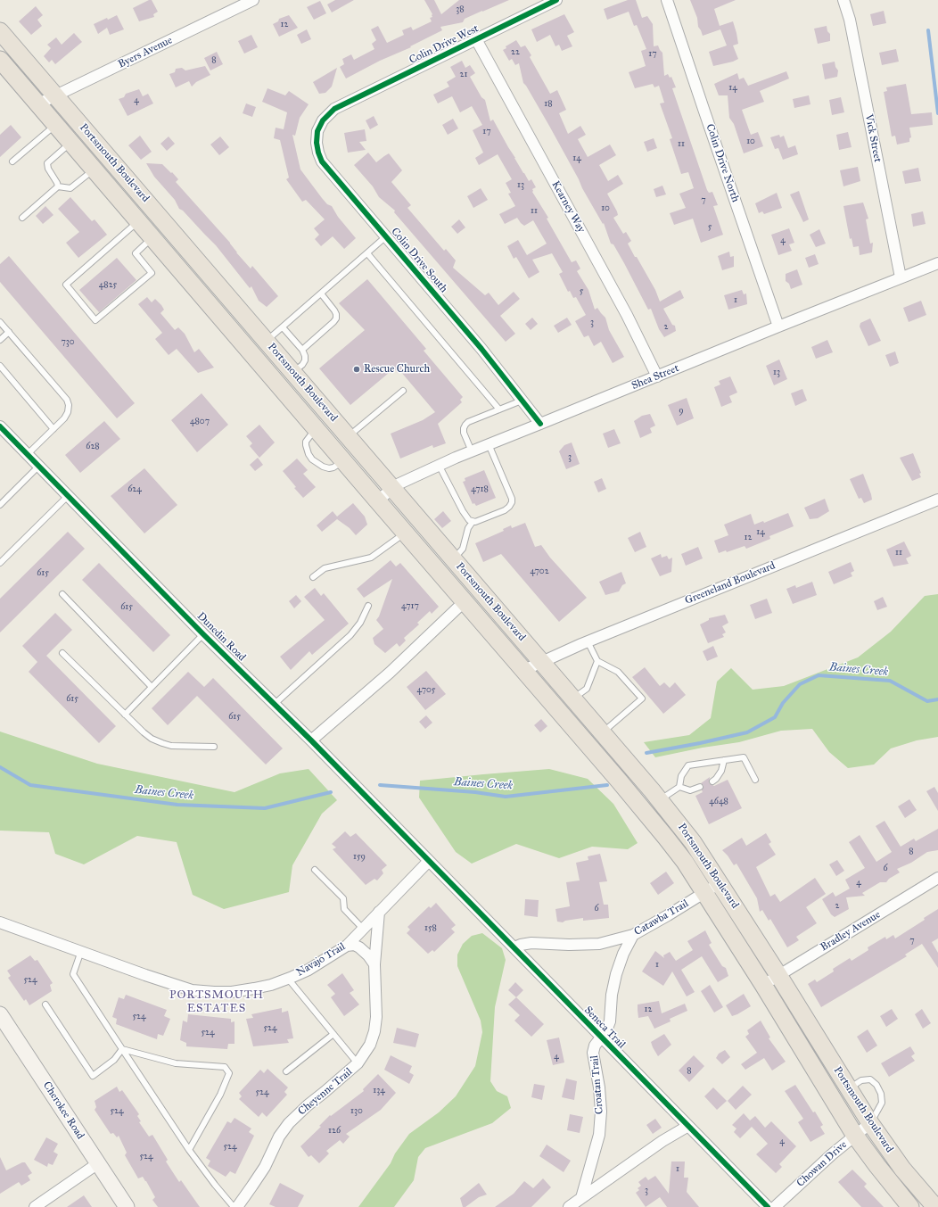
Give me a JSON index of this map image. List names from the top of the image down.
{
  "streets": {
    "main road": ["Portsmouth Boulevard"],
    "street": [
      "Colin Drive West",
      "Byers Avenue",
      "Vick Street",
      "Colin Drive North",
      "Kearney Way",
      "Colin Drive South",
      "Shea Street",
      "Greeneland Boulevard",
      "Dunedin Road",
      "Catawba Trail",
      "Bradley Avenue",
      "Navajo Trail",
      "Seneca Trail",
      "Croatan Trail",
      "Cheyenne Trail",
      "Cherokee Road",
      "Chowan Drive"
    ]
  },
  "crossings": [
    ["Colin Drive West", "Kearney Way"],
    ["Colin Drive West", "Colin Drive South"],
    ["Byers Avenue", "Portsmouth Boulevard"],
    ["Vick Street", "Shea Street"],
    ["Portsmouth Boulevard", "Shea Street"],
    ["Portsmouth Boulevard", "Greeneland Boulevard"],
    ["Portsmouth Boulevard", "Catawba Trail"],
    ["Portsmouth Boulevard", "Bradley Avenue"],
    ["Portsmouth Boulevard", "Chowan Drive"],
    ["Colin Drive North", "Shea Street"],
    ["Kearney Way", "Shea Street"],
    ["Colin Drive South", "Shea Street"],
    ["Dunedin Road", "Navajo Trail"],
    ["Dunedin Road", "Seneca Trail"],
    ["Catawba Trail", "Seneca Trail"],
    ["Catawba Trail", "Croatan Trail"],
    ["Navajo Trail", "Seneca Trail"],
    ["Navajo Trail", "Cheyenne Trail"],
    ["Seneca Trail", "Croatan Trail"]
  ],
  "districts": ["PORTSMOUTH ESTATES"],
  "water": ["Baines Creek"],
  "places": ["Rescue Church"],
  "house_numbers": [
    "38",
    "12",
    "22",
    "17",
    "8",
    "21",
    "14",
    "4",
    "18",
    "17",
    "10",
    "11",
    "14",
    "13",
    "7",
    "10",
    "11",
    "5",
    "4",
    "4825",
    "5",
    "1",
    "3",
    "2",
    "730",
    "13",
    "9",
    "4807",
    "628",
    "3",
    "624",
    "4718",
    "14",
    "12",
    "11",
    "4702",
    "615",
    "4717",
    "615",
    "4705",
    "615",
    "615",
    "4648",
    "8",
    "159",
    "6",
    "4",
    "2",
    "6",
    "158",
    "7",
    "1",
    "524",
    "12",
    "524",
    "524",
    "524",
    "4",
    "8",
    "134",
    "524",
    "524",
    "130",
    "126",
    "4",
    "524",
    "524",
    "1",
    "3"
  ]
}
